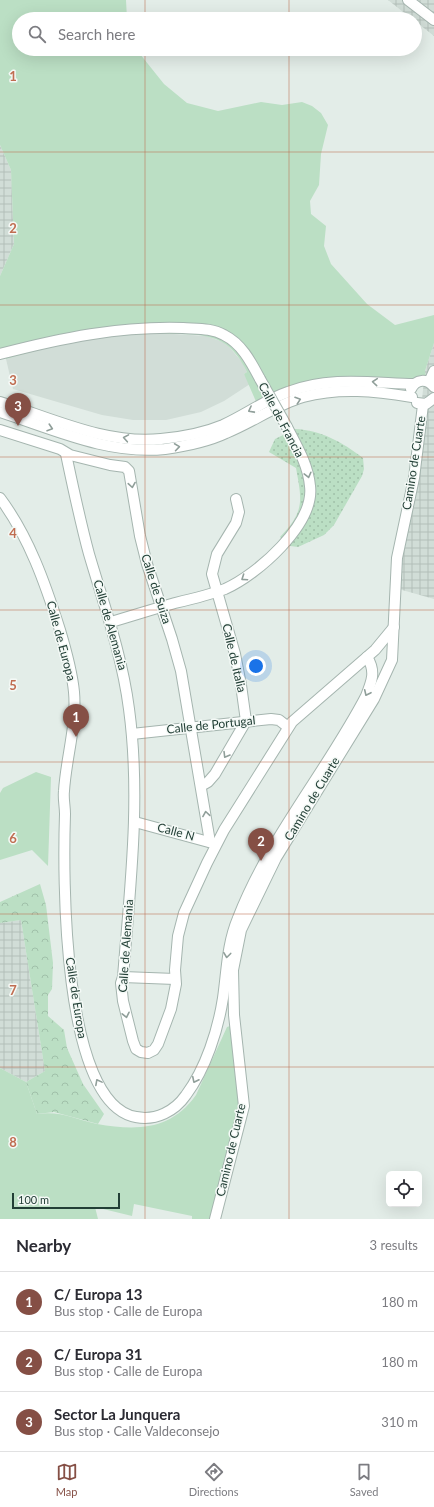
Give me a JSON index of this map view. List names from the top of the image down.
{
  "streets": {
    "street": [
      "Calle de Francia",
      "Camino de Cuarte",
      "Calle de Suiza",
      "Calle de Alemania",
      "Calle de Europa",
      "Calle de Italia",
      "Calle de Portugal",
      "Calle N"
    ]
  },
  "crossings": [
    ["Calle de Francia", "Calle de Suiza"],
    ["Calle de Francia", "Calle de Alemania"],
    ["Calle de Francia", "Calle de Italia"],
    ["Camino de Cuarte", "Calle de Alemania"],
    ["Calle de Suiza", "Calle de Alemania"],
    ["Calle de Suiza", "Calle de Portugal"],
    ["Calle de Suiza", "Calle N"],
    ["Calle de Alemania", "Calle de Europa"],
    ["Calle de Alemania", "Calle de Portugal"],
    ["Calle de Alemania", "Calle N"],
    ["Calle de Italia", "Calle de Portugal"]
  ],
  "scale_bar": "100 m",
  "page": {
    "search": "Search here",
    "pins": ["3", "1", "2"],
    "scale": "100 m",
    "heading": ["Nearby", "3 results"],
    "list": [
      {
        "mark": "1",
        "name": "C/ Europa 13",
        "note": "Bus stop · Calle de Europa",
        "value": "180 m"
      },
      {
        "mark": "2",
        "name": "C/ Europa 31",
        "note": "Bus stop · Calle de Europa",
        "value": "180 m"
      },
      {
        "mark": "3",
        "name": "Sector La Junquera",
        "note": "Bus stop · Calle Valdeconsejo",
        "value": "310 m"
      }
    ],
    "nav": ["Map", "Directions", "Saved"]
  },
  "grid": {
    "rows": [
      "1",
      "2",
      "3",
      "4",
      "5",
      "6",
      "7",
      "8"
    ]
  }
}
